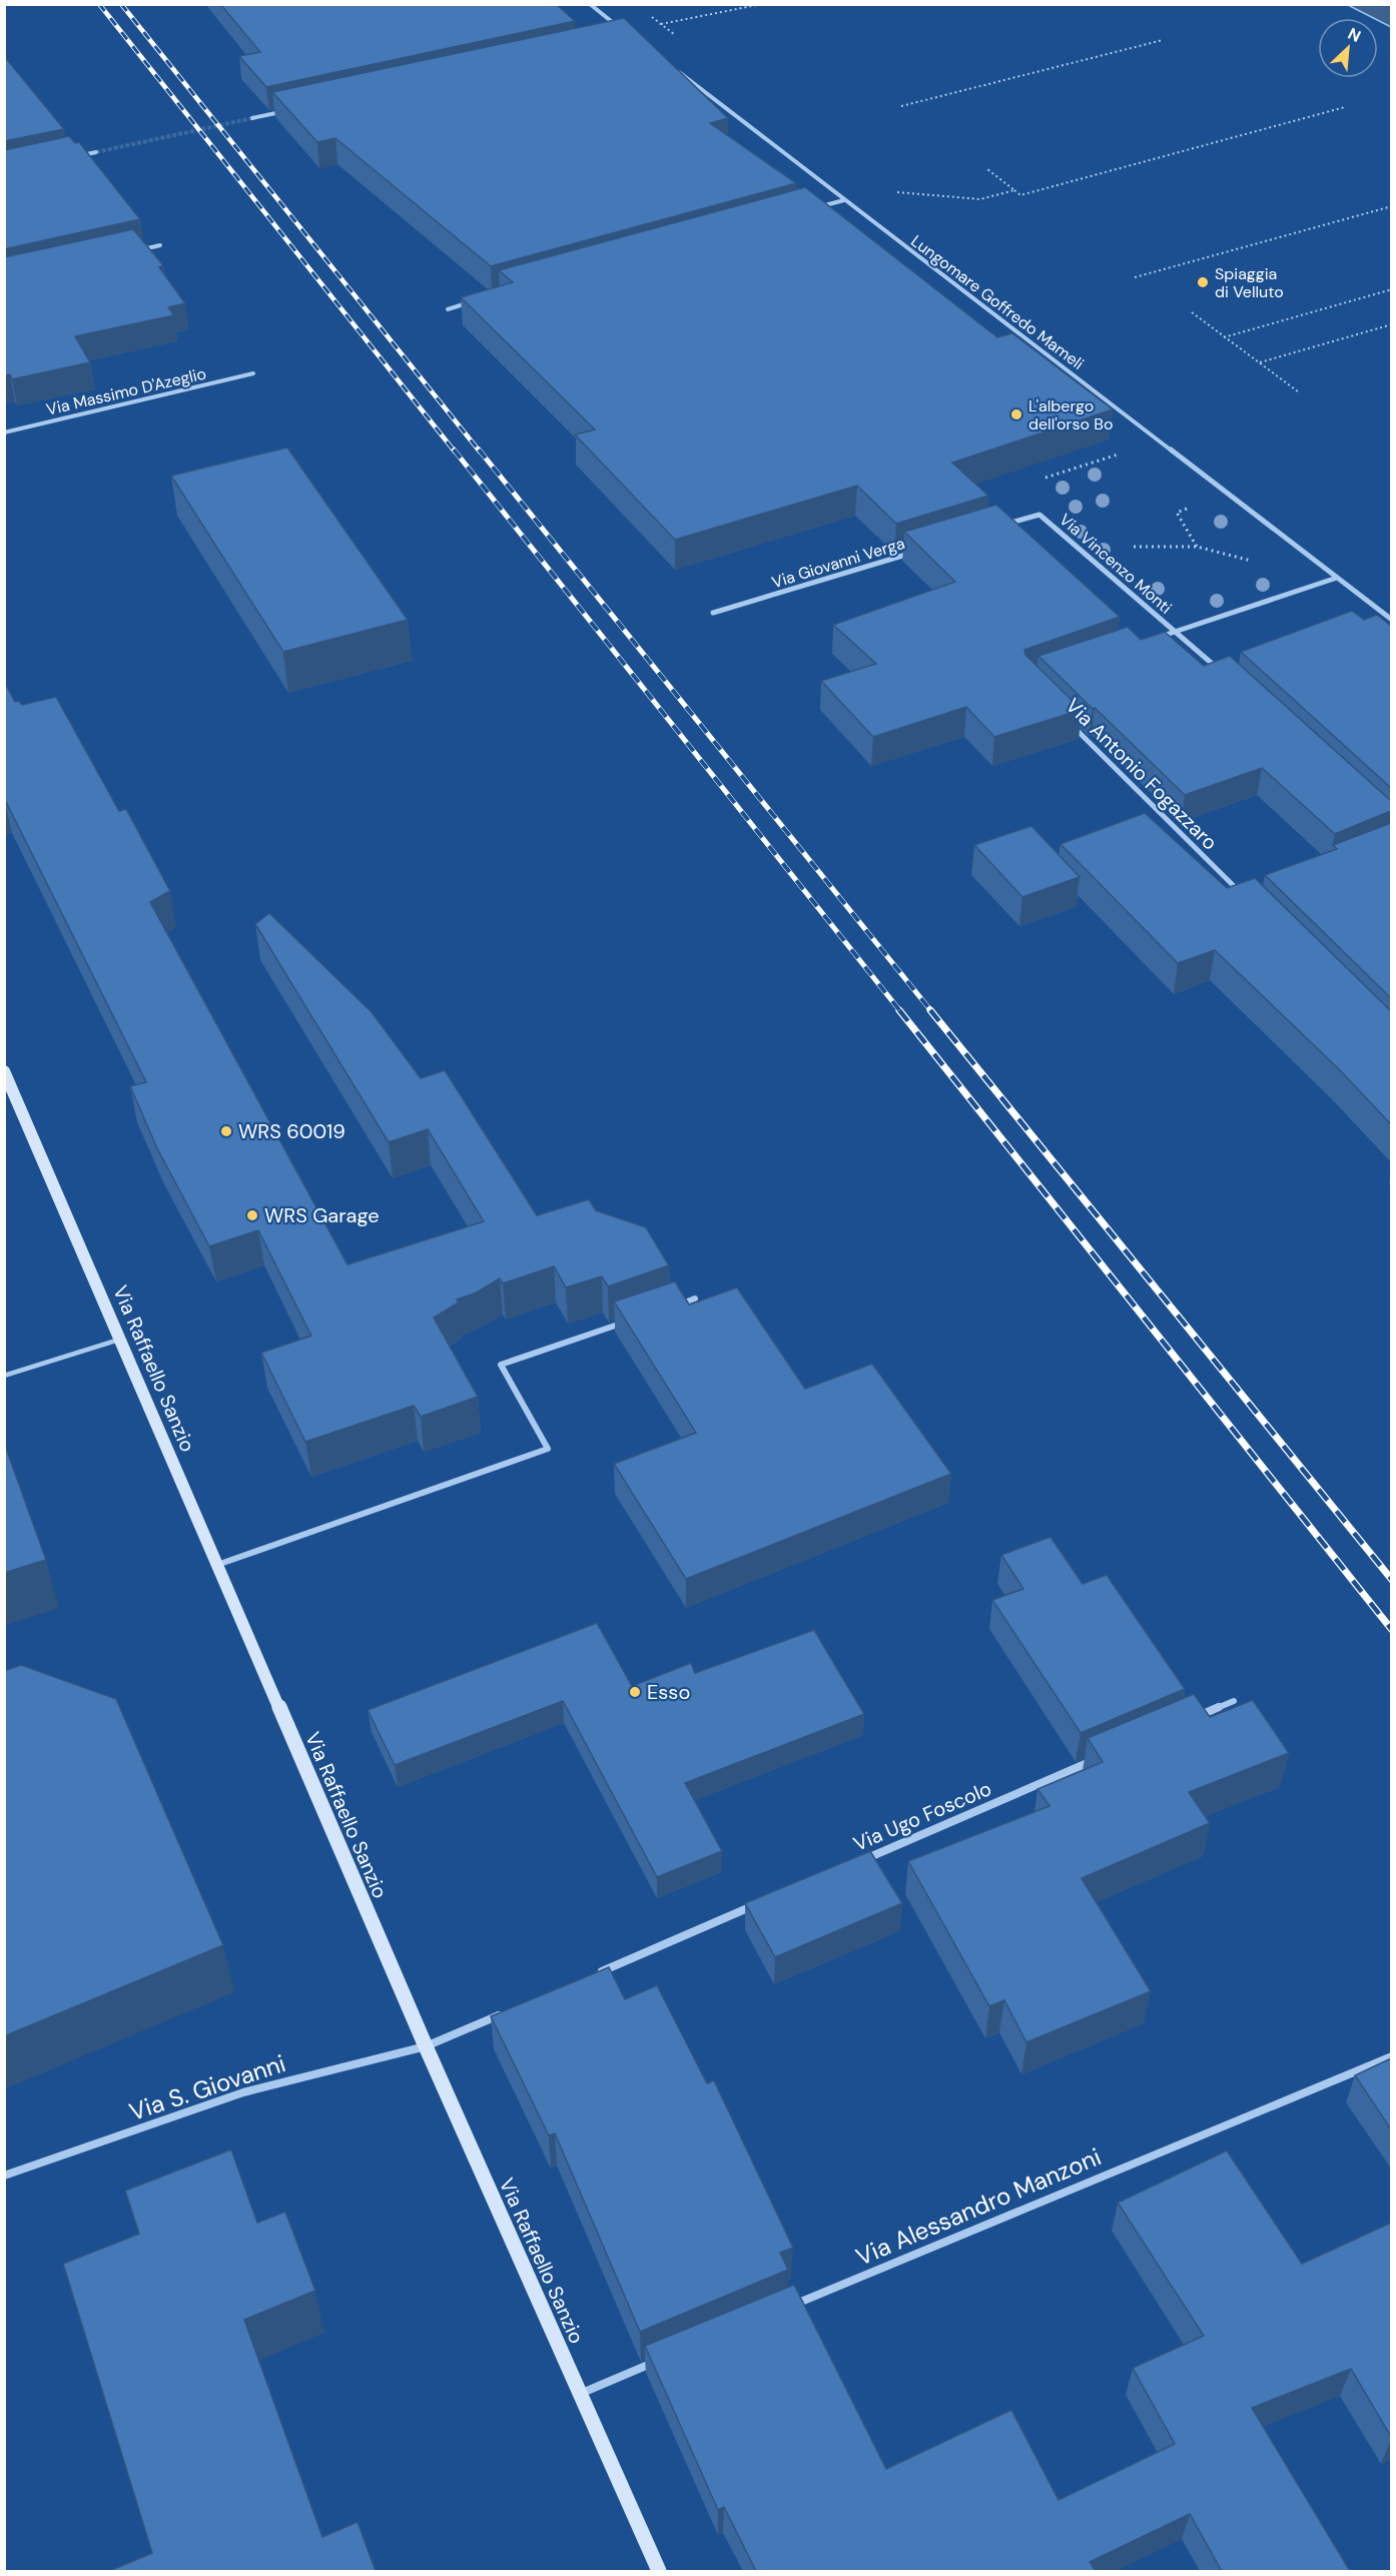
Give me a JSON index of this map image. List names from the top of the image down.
{
  "streets": {
    "main road": ["Via Raffaello Sanzio"],
    "street": [
      "Lungomare Goffredo Mameli",
      "Via Massimo D'Azeglio",
      "Via Giovanni Verga",
      "Via Vincenzo Monti",
      "Via Antonio Fogazzaro",
      "Via Ugo Foscolo",
      "Via S. Giovanni",
      "Via Alessandro Manzoni"
    ]
  },
  "crossings": [
    ["Via Raffaello Sanzio", "Via S. Giovanni"]
  ],
  "places": [
    "Spiaggia di Velluto",
    "L'albergo dell'orso Bo",
    "WRS 60019",
    "WRS Garage",
    "Esso"
  ],
  "north": "top right"
}
